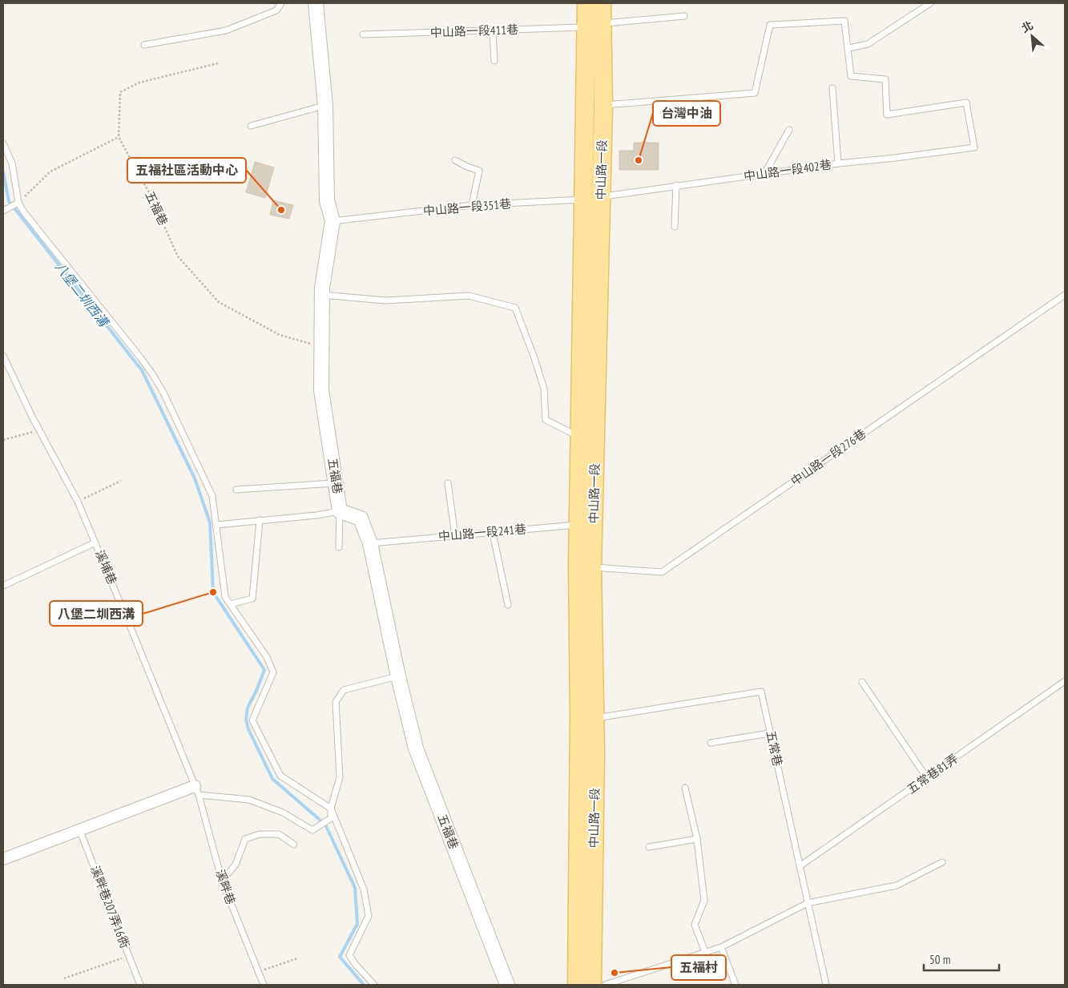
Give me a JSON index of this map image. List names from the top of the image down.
{
  "streets": {
    "main road": ["中山路一段"],
    "street": ["五福巷"],
    "lane": [
      "中山路一段411巷",
      "中山路一段402巷",
      "中山路一段351巷",
      "中山路一段276巷",
      "中山路一段241巷",
      "溪埔巷",
      "五常巷",
      "五常巷81弄",
      "溪畔巷",
      "溪畔巷207弄16衖"
    ]
  },
  "crossings": [
    ["中山路一段411巷", "中山路一段"],
    ["中山路一段", "中山路一段402巷"],
    ["中山路一段", "中山路一段351巷"],
    ["中山路一段", "中山路一段276巷"],
    ["中山路一段", "中山路一段241巷"],
    ["中山路一段", "五常巷"],
    ["中山路一段402巷", "中山路一段351巷"],
    ["中山路一段351巷", "五福巷"],
    ["五福巷", "中山路一段241巷"],
    ["溪埔巷", "溪畔巷"],
    ["五常巷", "五常巷81弄"]
  ],
  "water": ["八堡二圳西溝"],
  "places": [
    "台灣中油",
    "五福社區活動中心",
    "八堡二圳西溝",
    "五福村"
  ],
  "scale_bar": "50 m",
  "north": "top left"
}
